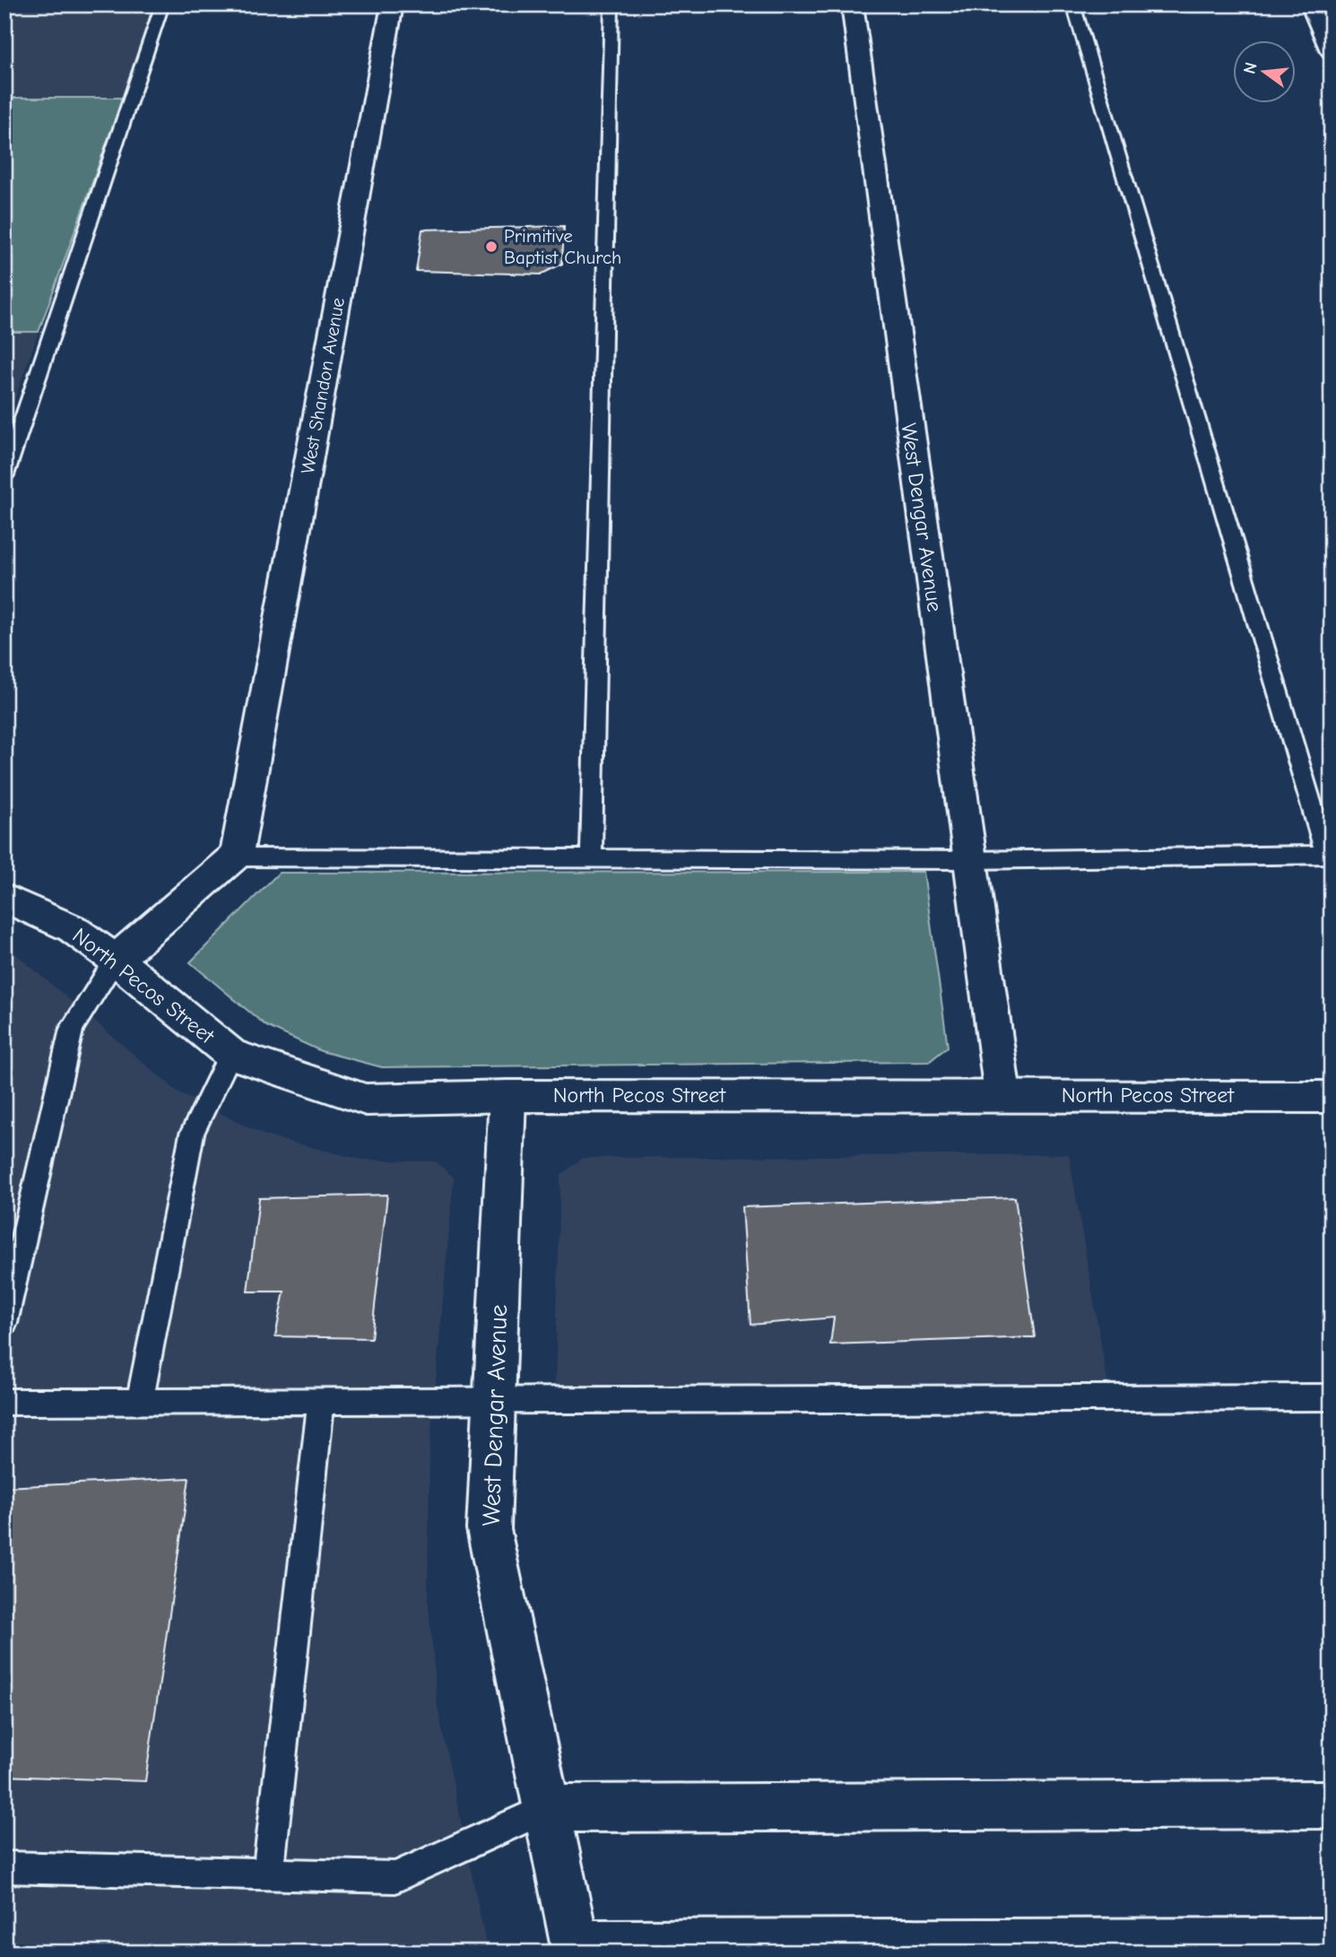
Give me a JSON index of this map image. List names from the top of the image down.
{
  "streets": {
    "street": ["West Shandon Avenue", "West Dengar Avenue", "North Pecos Street"]
  },
  "crossings": [
    ["West Dengar Avenue", "North Pecos Street"]
  ],
  "places": ["Primitive Baptist Church"],
  "north": "left"
}
